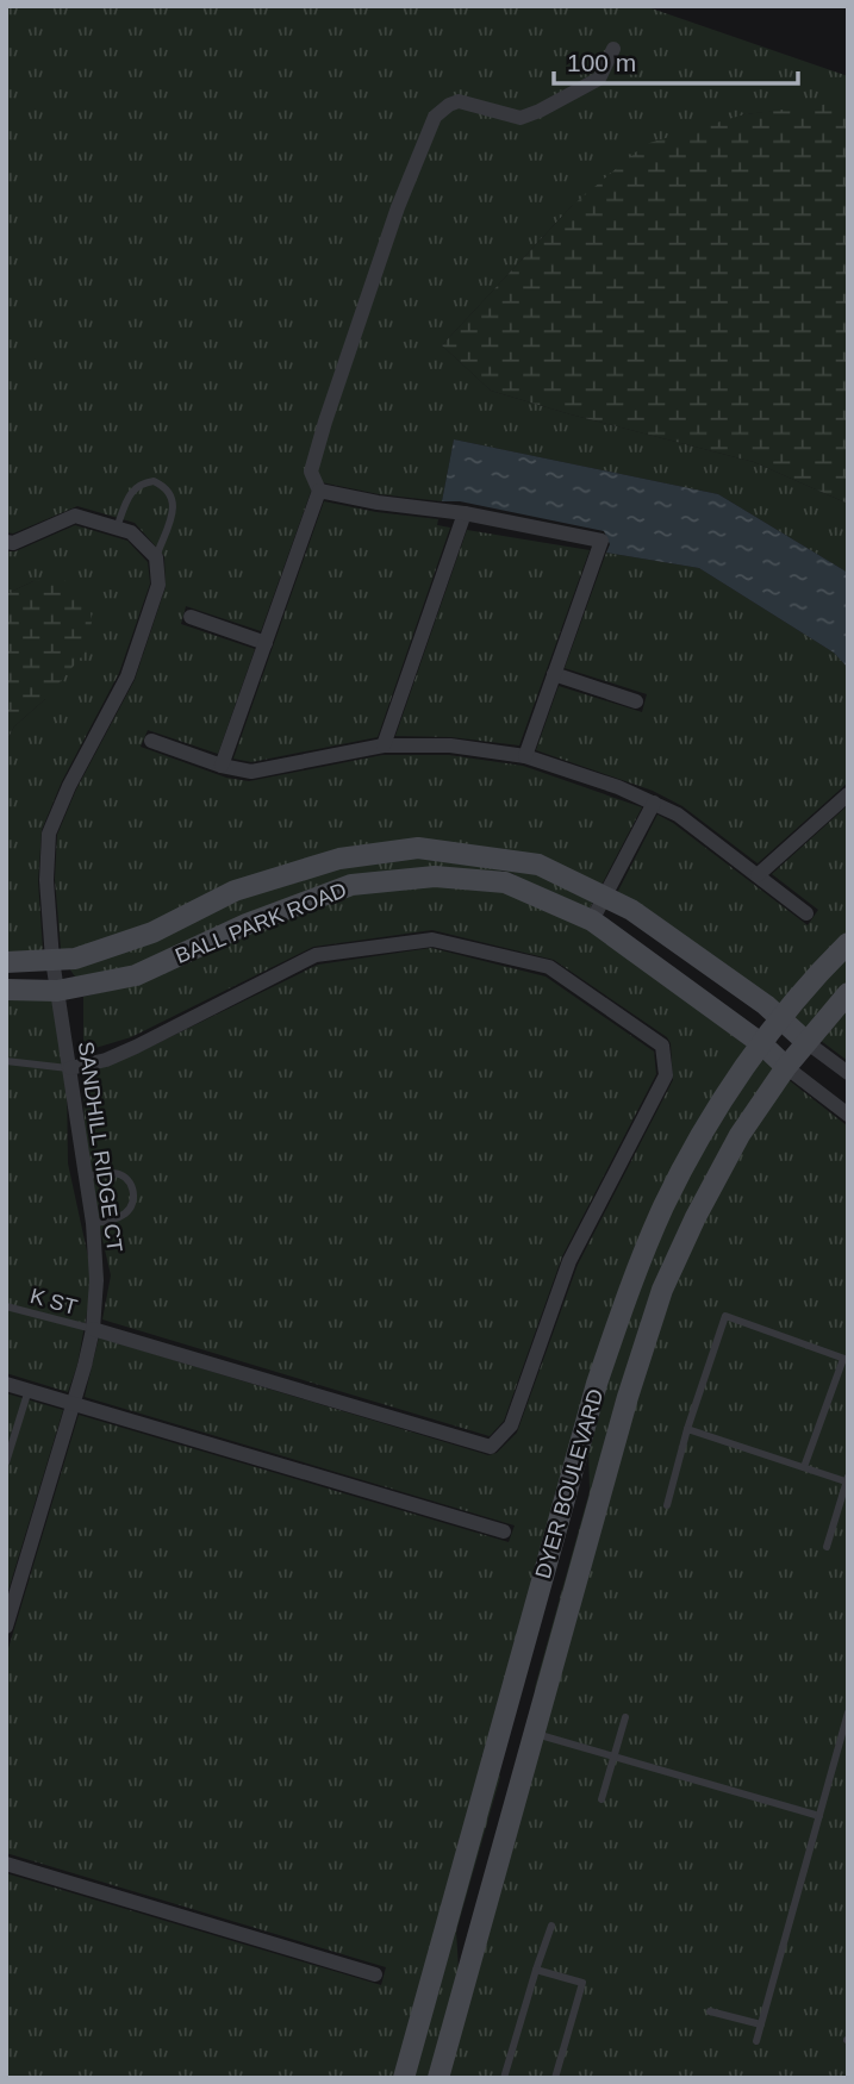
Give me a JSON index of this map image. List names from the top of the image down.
{
  "streets": {
    "main road": ["BALL PARK ROAD", "DYER BOULEVARD"],
    "street": ["SANDHILL RIDGE CT"],
    "lane": ["K ST"]
  },
  "crossings": [
    ["BALL PARK ROAD", "SANDHILL RIDGE CT"],
    ["BALL PARK ROAD", "DYER BOULEVARD"],
    ["SANDHILL RIDGE CT", "K ST"]
  ],
  "scale_bar": "100 m"
}
